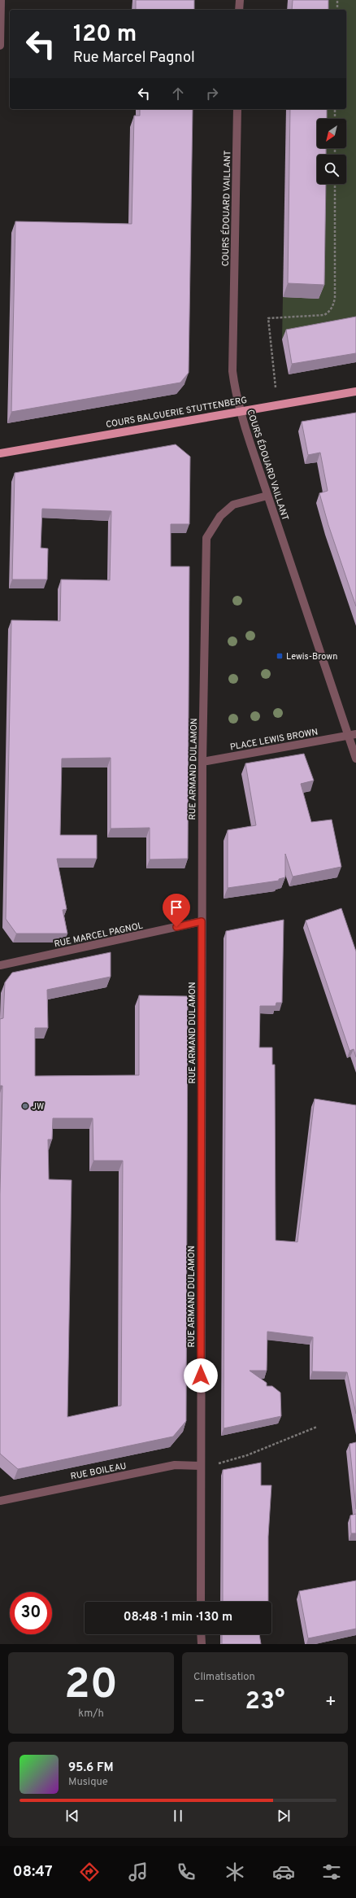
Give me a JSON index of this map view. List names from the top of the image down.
{
  "streets": {
    "main road": ["COURS BALGUERIE STUTTENBERG"],
    "street": [
      "COURS ÉDOUARD VAILLANT",
      "PLACE LEWIS BROWN",
      "RUE ARMAND DULAMON",
      "RUE MARCEL PAGNOL",
      "RUE BOILEAU"
    ]
  },
  "crossings": [
    ["COURS ÉDOUARD VAILLANT", "COURS BALGUERIE STUTTENBERG"],
    ["COURS ÉDOUARD VAILLANT", "PLACE LEWIS BROWN"],
    ["COURS ÉDOUARD VAILLANT", "RUE ARMAND DULAMON"],
    ["PLACE LEWIS BROWN", "RUE ARMAND DULAMON"],
    ["RUE ARMAND DULAMON", "RUE MARCEL PAGNOL"],
    ["RUE ARMAND DULAMON", "RUE BOILEAU"]
  ],
  "places": {
    "transit": ["Lewis-Brown"],
    "other": ["JW"]
  },
  "north": "bottom left",
  "page": {
    "turn": ["120 m", "Rue Marcel Pagnol"],
    "limit": "30",
    "trip": "08:48 · 1 min · 130 m",
    "tile": [
      ["20", "km/h"],
      "Climatisation"
    ],
    "heat": ["−", "23°", "+"],
    "song": ["95.6 FM", "Musique"],
    "tabs": "08:47"
  }
}
